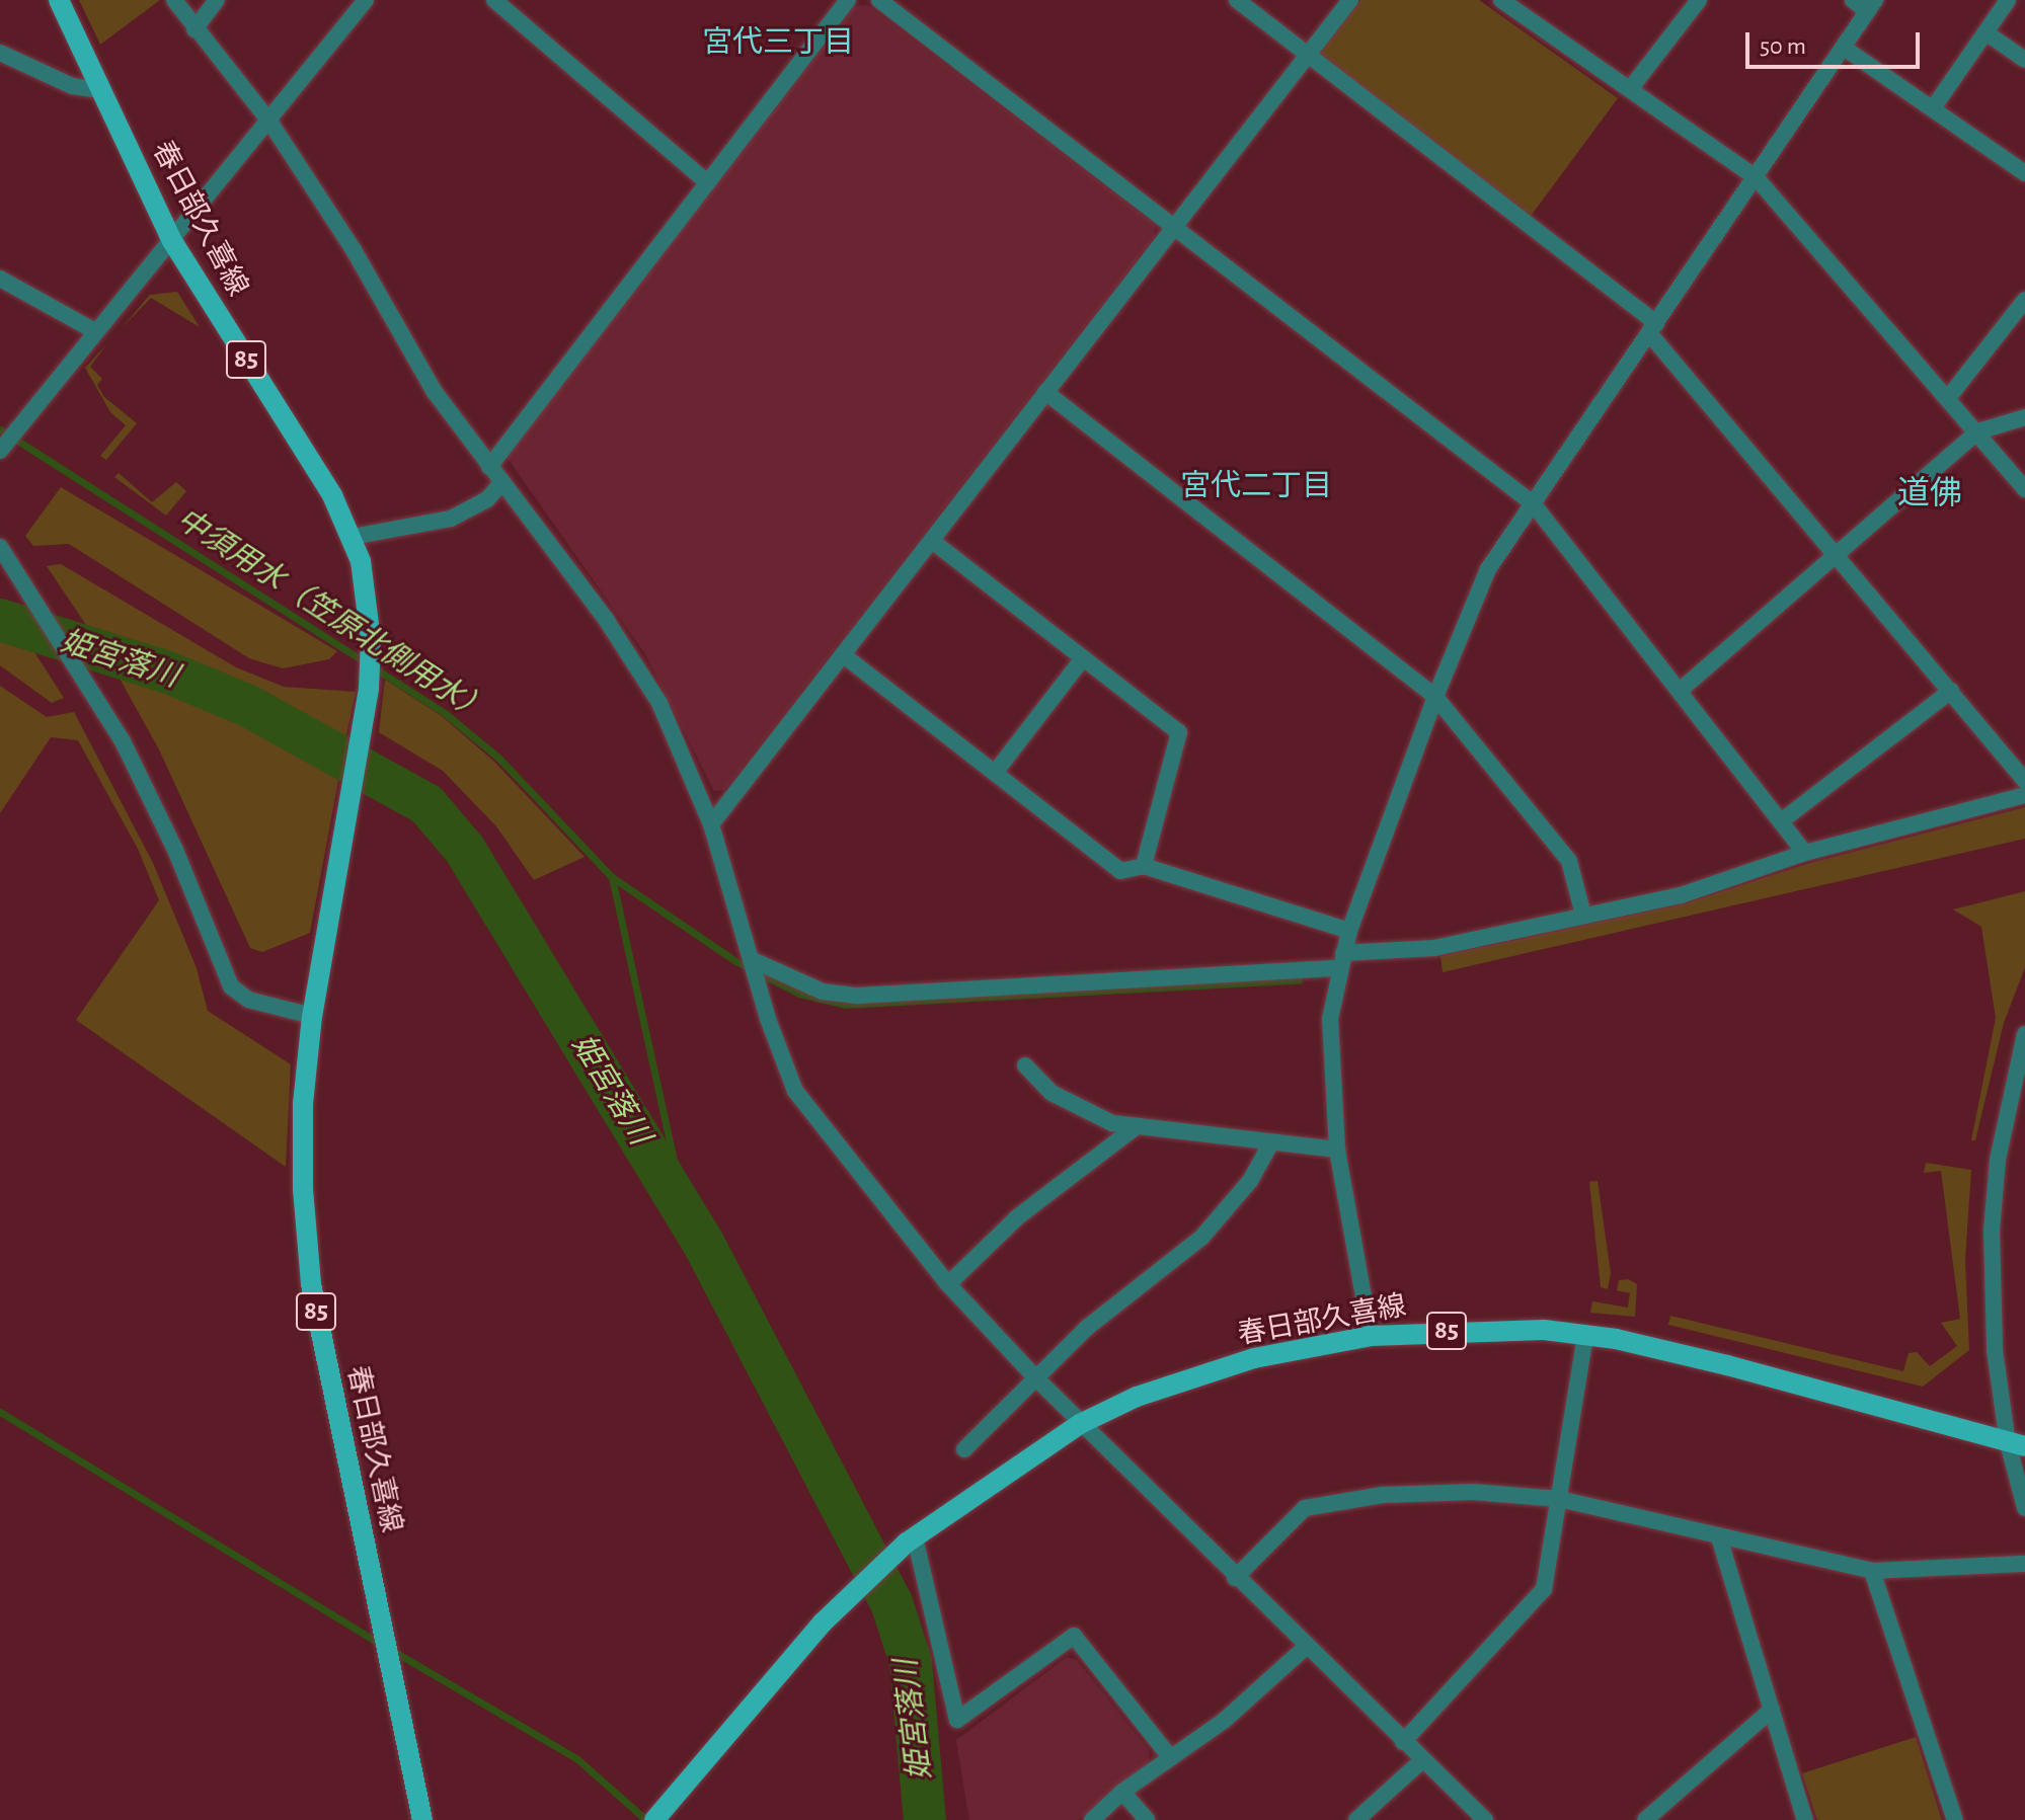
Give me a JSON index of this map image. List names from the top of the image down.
{
  "streets": {
    "main road": ["春日部久喜線", "85"]
  },
  "crossings": [
    ["春日部久喜線", "85"]
  ],
  "districts": ["宮代三丁目", "宮代二丁目", "道佛"],
  "water": ["中須用水（笠原北側用水）", "姫宮落川"],
  "scale_bar": "50 m"
}
